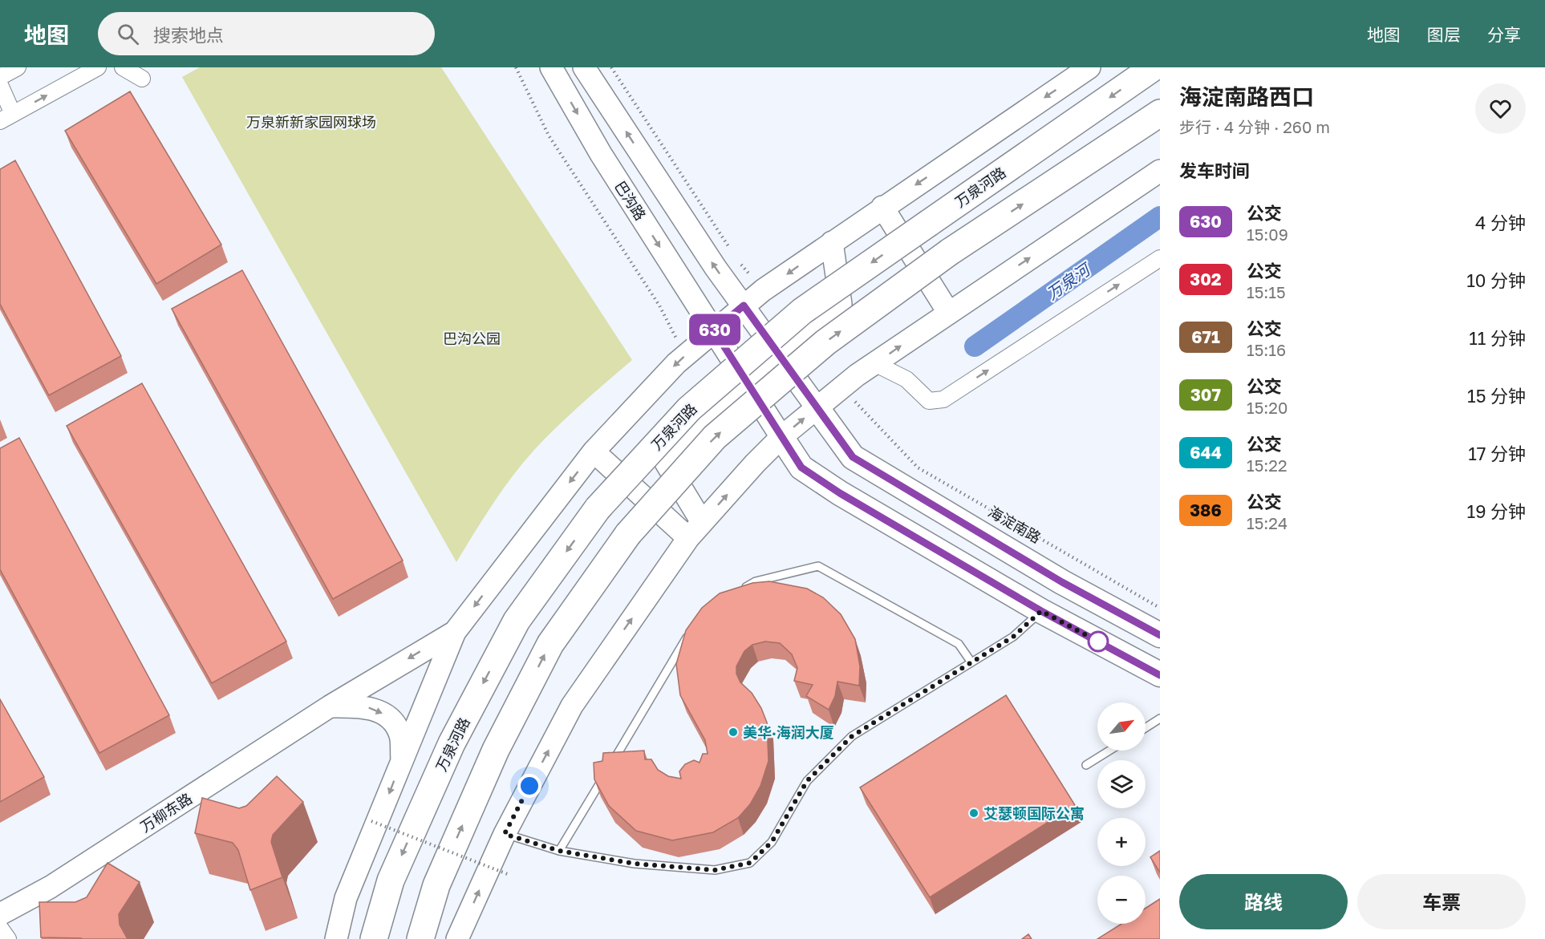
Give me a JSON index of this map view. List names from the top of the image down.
{
  "streets": {
    "highway": ["万泉河路"],
    "main road": ["海淀南路"],
    "street": ["巴沟路", "万柳东路"]
  },
  "water": ["万泉河"],
  "parks": ["万泉新新家园网球场", "巴沟公园"],
  "places": ["美华·海润大厦", "艾瑟顿国际公寓"],
  "lines": ["bus line 630"],
  "north": "top right",
  "page": {
    "header": "地图",
    "search": "搜索地点",
    "nav": ["地图", "图层", "分享"],
    "on_map": "630",
    "heading": [
      ["海淀南路西口", "步行 · 4 分钟 · 260 m"],
      "发车时间"
    ],
    "list": [
      {
        "mark": "630",
        "name": "公交",
        "note": "15:09",
        "value": "4 分钟"
      },
      {
        "mark": "302",
        "name": "公交",
        "note": "15:15",
        "value": "10 分钟"
      },
      {
        "mark": "671",
        "name": "公交",
        "note": "15:16",
        "value": "11 分钟"
      },
      {
        "mark": "307",
        "name": "公交",
        "note": "15:20",
        "value": "15 分钟"
      },
      {
        "mark": "644",
        "name": "公交",
        "note": "15:22",
        "value": "17 分钟"
      },
      {
        "mark": "386",
        "name": "公交",
        "note": "15:24",
        "value": "19 分钟"
      }
    ],
    "map_buttons": ["+", "−"],
    "buttons": ["路线", "车票"]
  }
}
